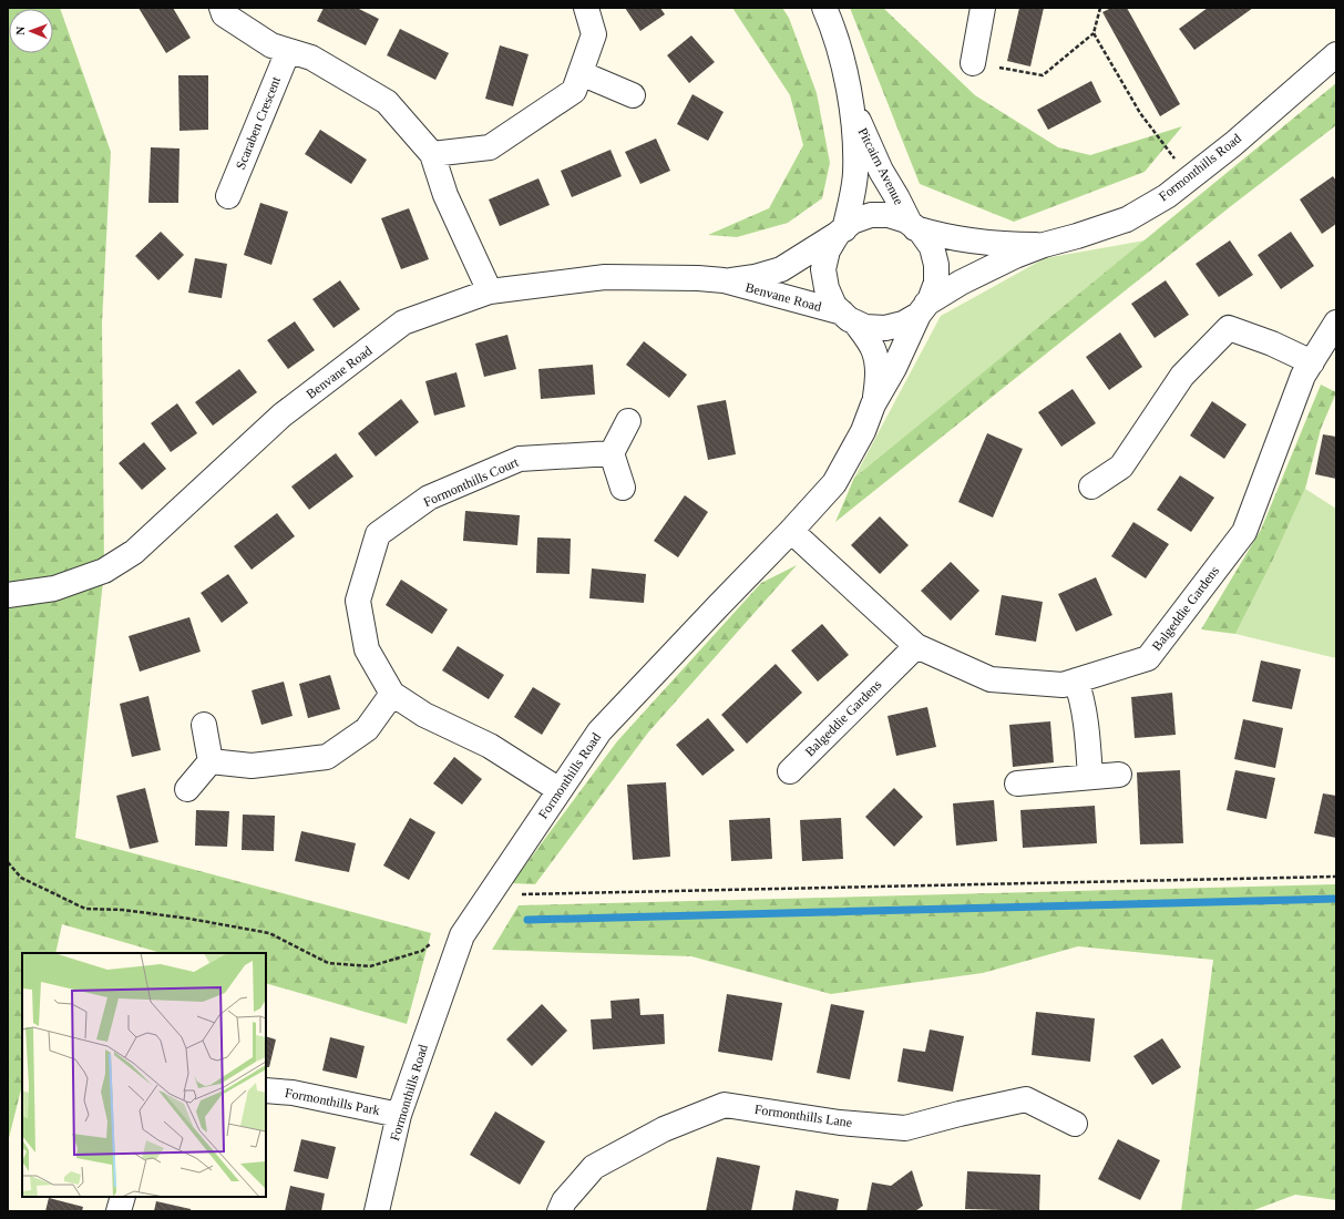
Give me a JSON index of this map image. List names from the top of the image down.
{
  "streets": {
    "street": [
      "Scaraben Crescent",
      "Pitcairn Avenue",
      "Formonthills Road",
      "Benvane Road",
      "Formonthills Court",
      "Balgeddie Gardens",
      "Formonthills Park",
      "Formonthills Lane"
    ]
  },
  "crossings": [
    ["Pitcairn Avenue", "Formonthills Road"],
    ["Pitcairn Avenue", "Benvane Road"],
    ["Formonthills Road", "Benvane Road"],
    ["Formonthills Road", "Formonthills Court"],
    ["Formonthills Road", "Balgeddie Gardens"],
    ["Formonthills Road", "Formonthills Park"]
  ],
  "north": "left"
}
